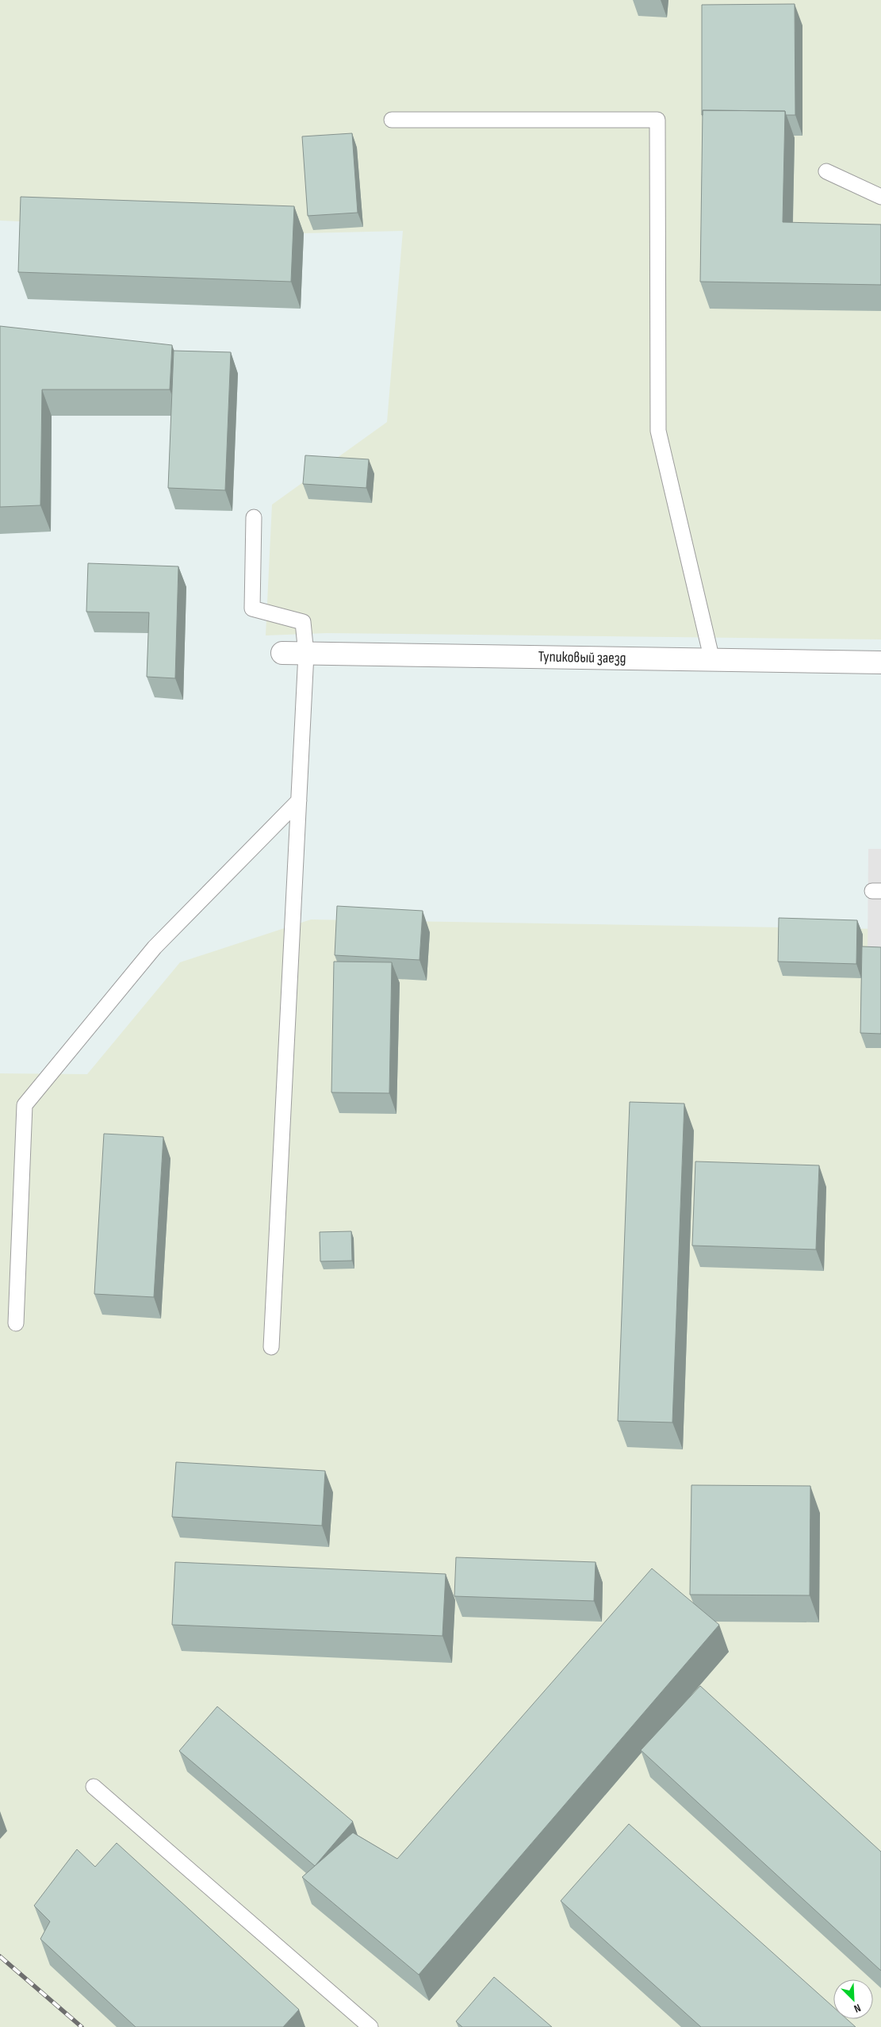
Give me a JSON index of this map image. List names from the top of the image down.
{
  "streets": {
    "street": ["Тупиковый заезд"]
  },
  "north": "bottom right"
}
